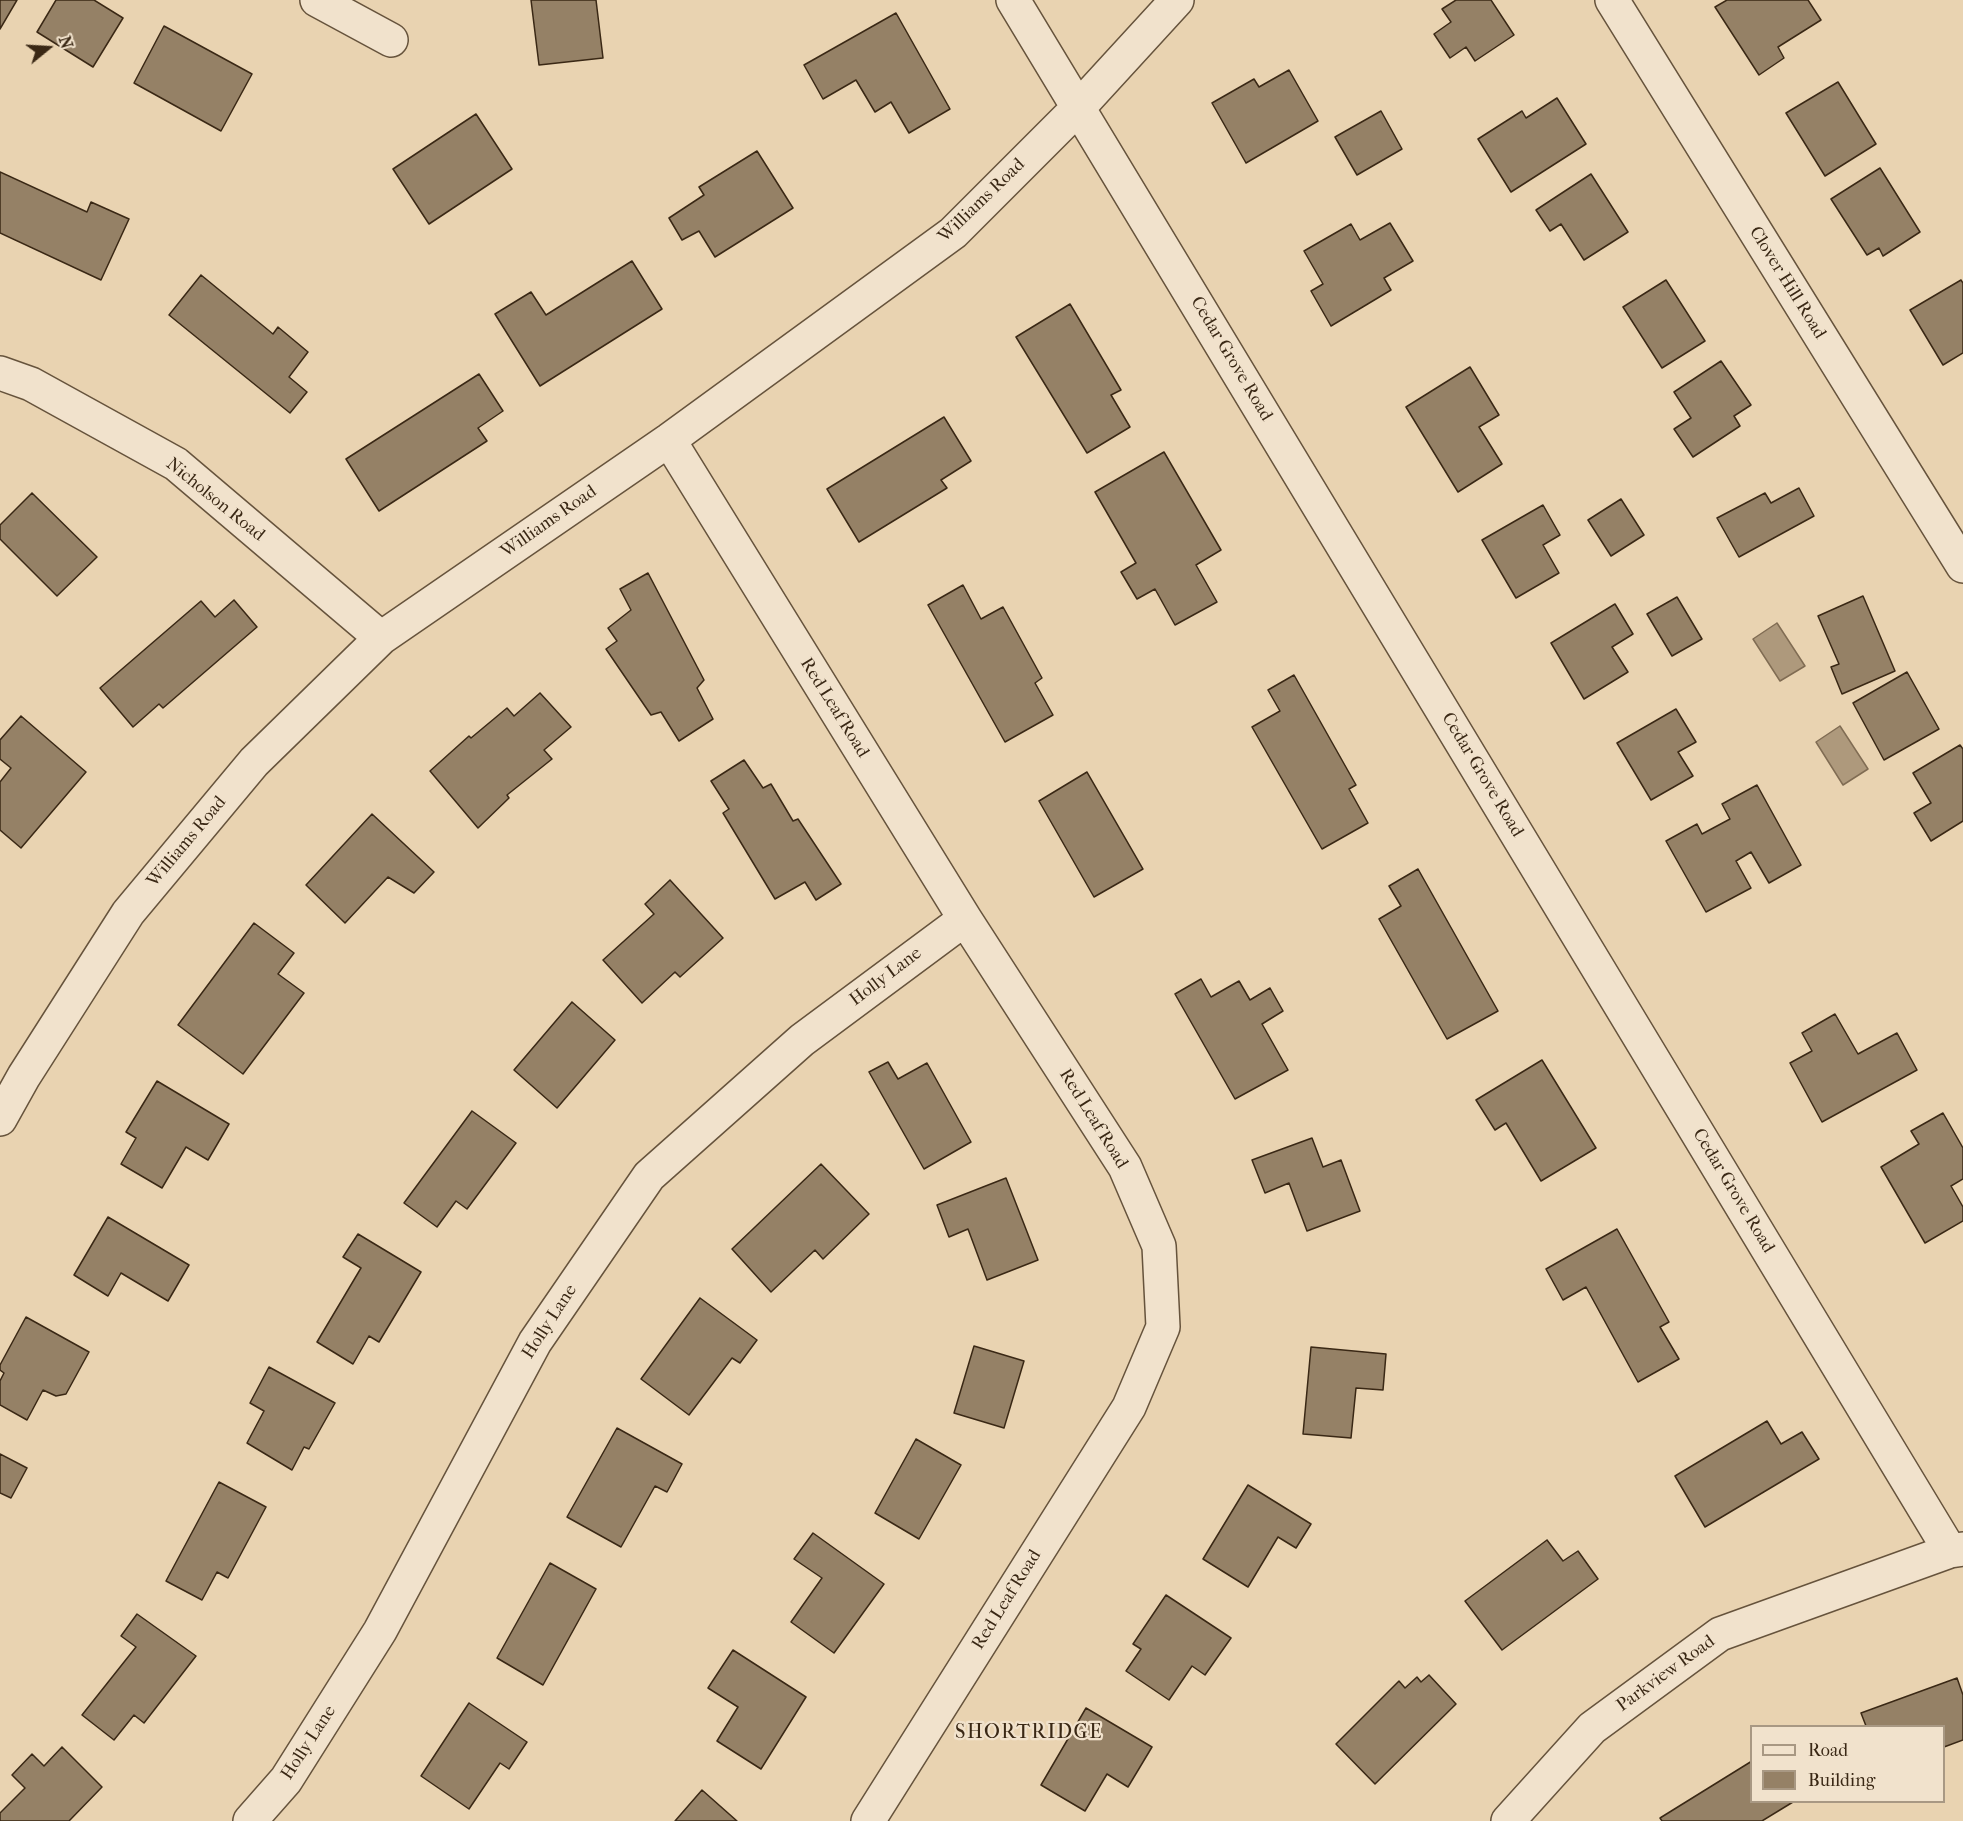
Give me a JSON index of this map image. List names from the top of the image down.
{
  "streets": {
    "street": [
      "Williams Road",
      "Clover Hill Road",
      "Cedar Grove Road",
      "Nicholson Road",
      "Red Leaf Road",
      "Holly Lane",
      "Parkview Road"
    ]
  },
  "crossings": [
    ["Williams Road", "Cedar Grove Road"],
    ["Williams Road", "Nicholson Road"],
    ["Williams Road", "Red Leaf Road"],
    ["Cedar Grove Road", "Parkview Road"],
    ["Red Leaf Road", "Holly Lane"]
  ],
  "districts": ["SHORTRIDGE"],
  "legend": ["Road", "Building"],
  "north": "right"
}
